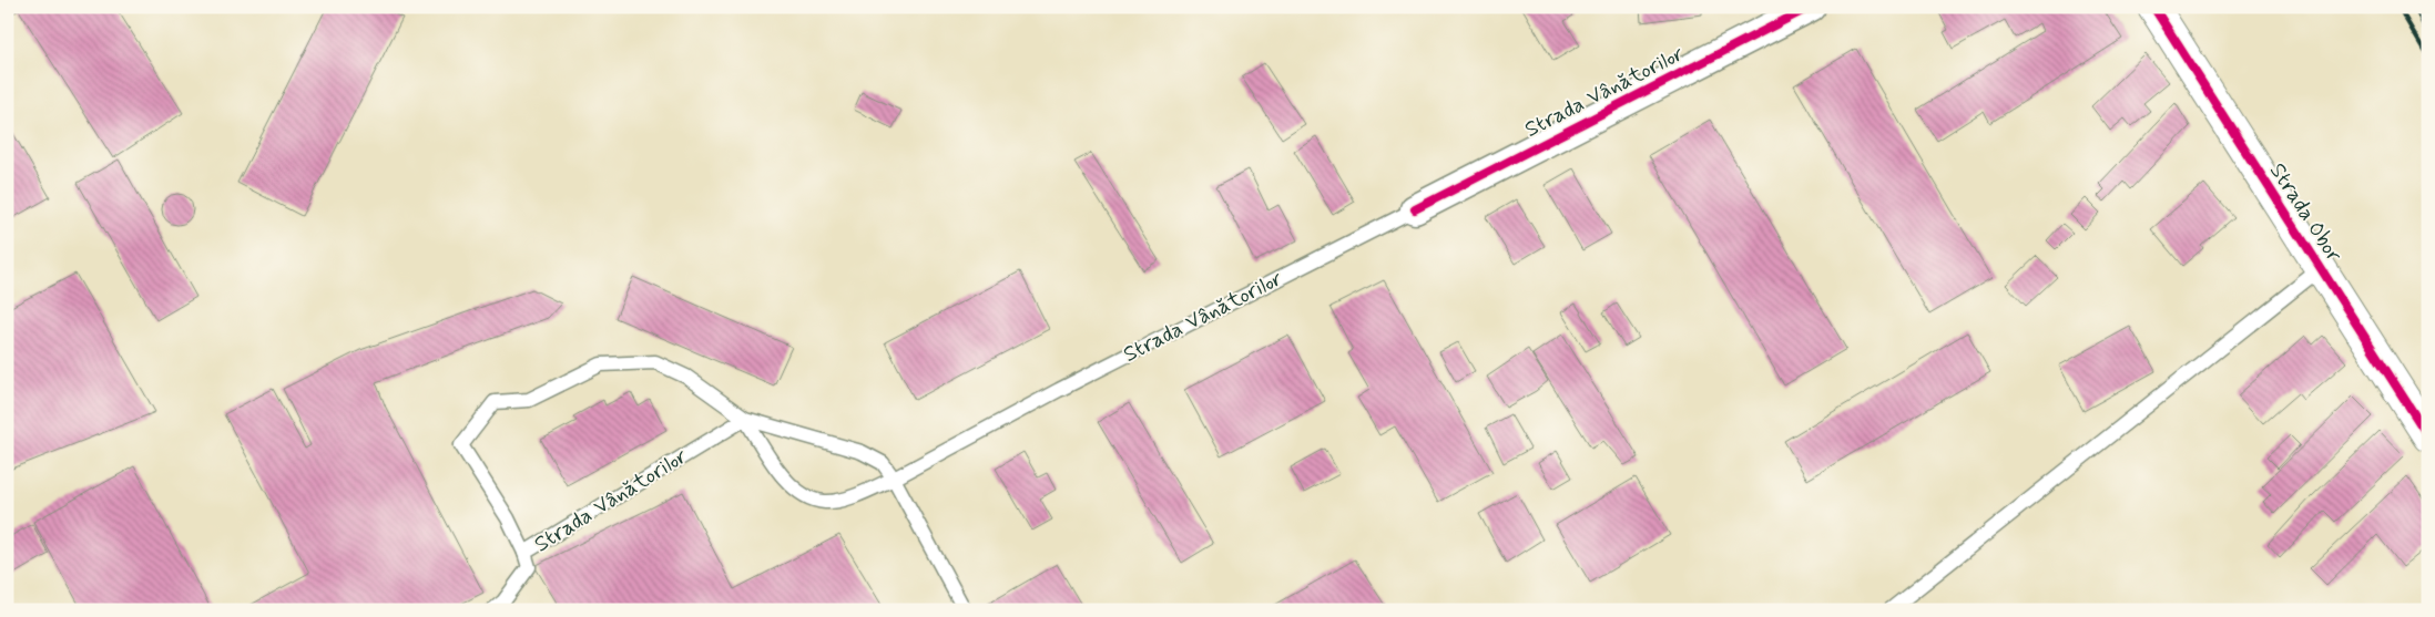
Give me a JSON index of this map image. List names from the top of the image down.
{
  "streets": {
    "street": ["Strada Vânătorilor", "Strada Obor"]
  }
}
